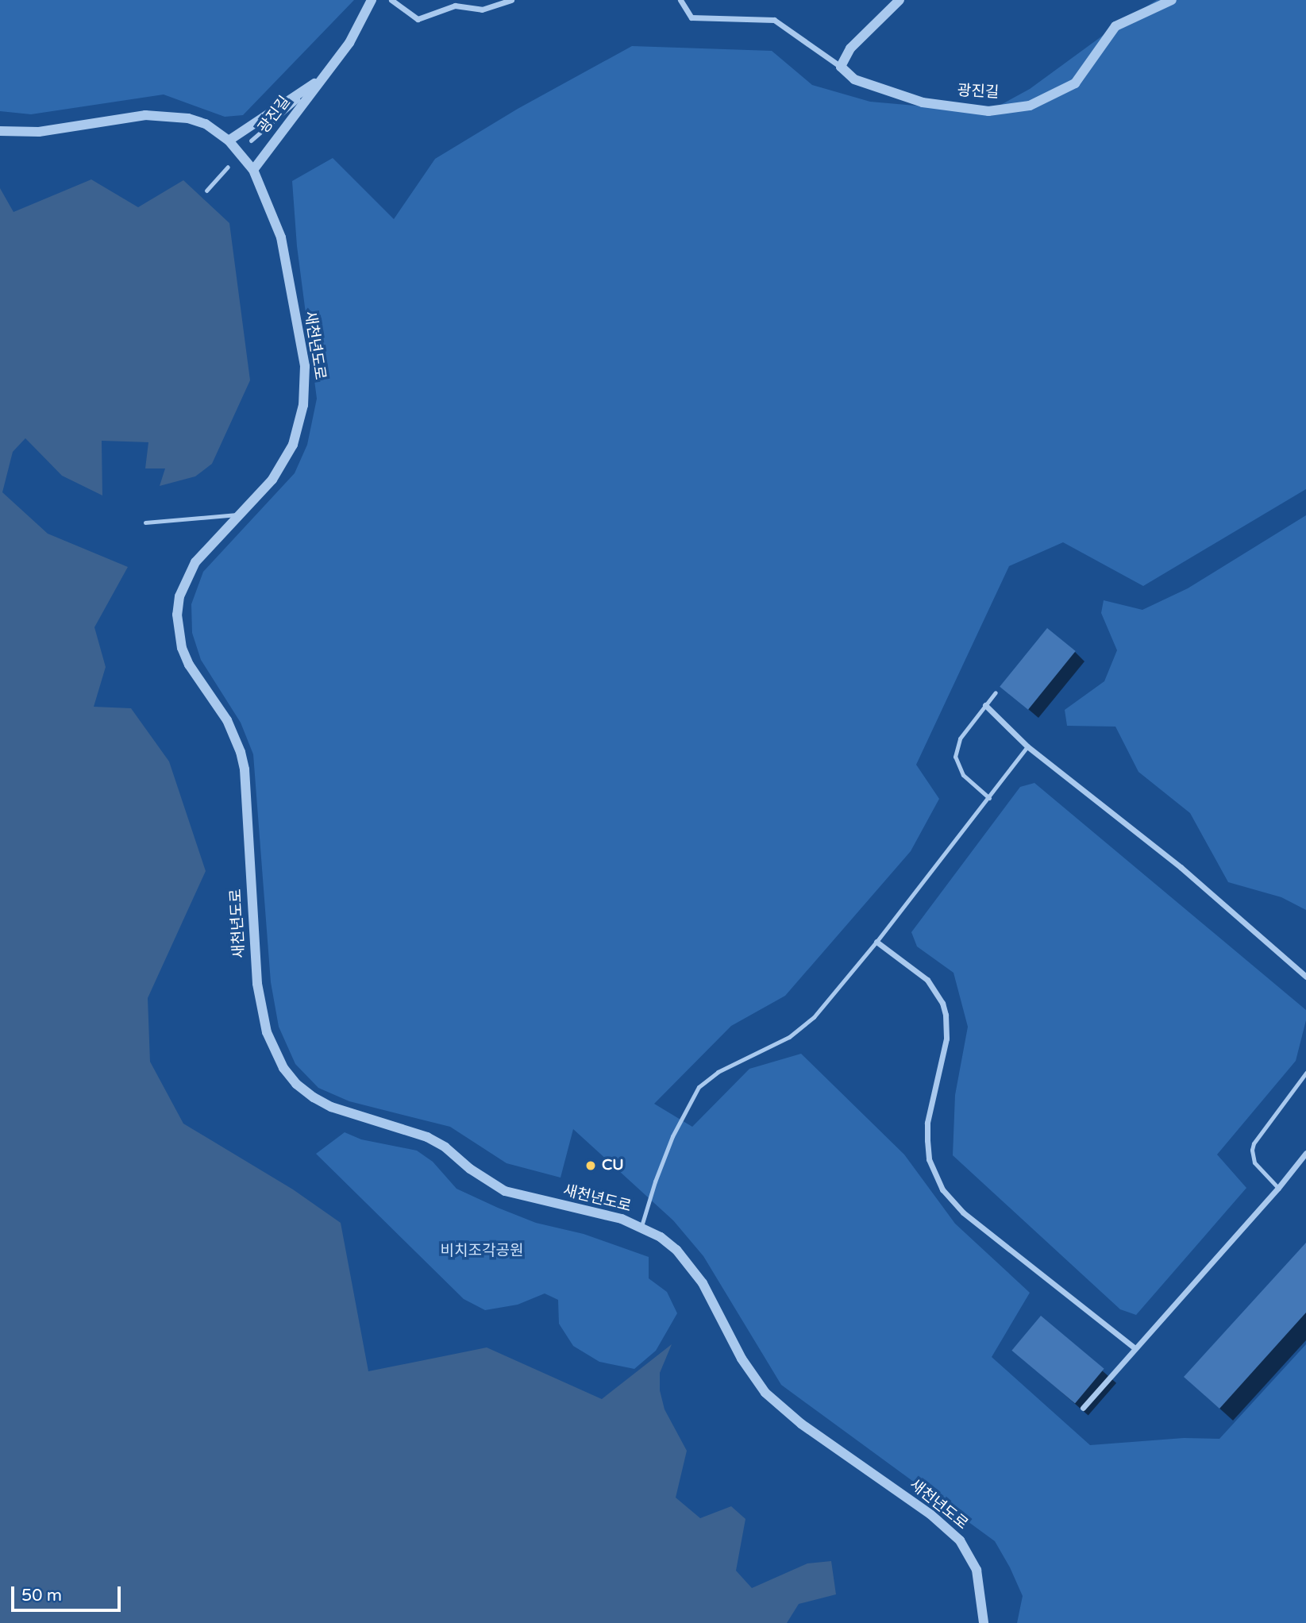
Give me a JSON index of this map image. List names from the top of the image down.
{
  "streets": {
    "street": ["광진길", "새천년도로"]
  },
  "crossings": [
    ["광진길", "새천년도로"]
  ],
  "parks": ["비치조각공원"],
  "places": ["CU"],
  "scale_bar": "50 m"
}
